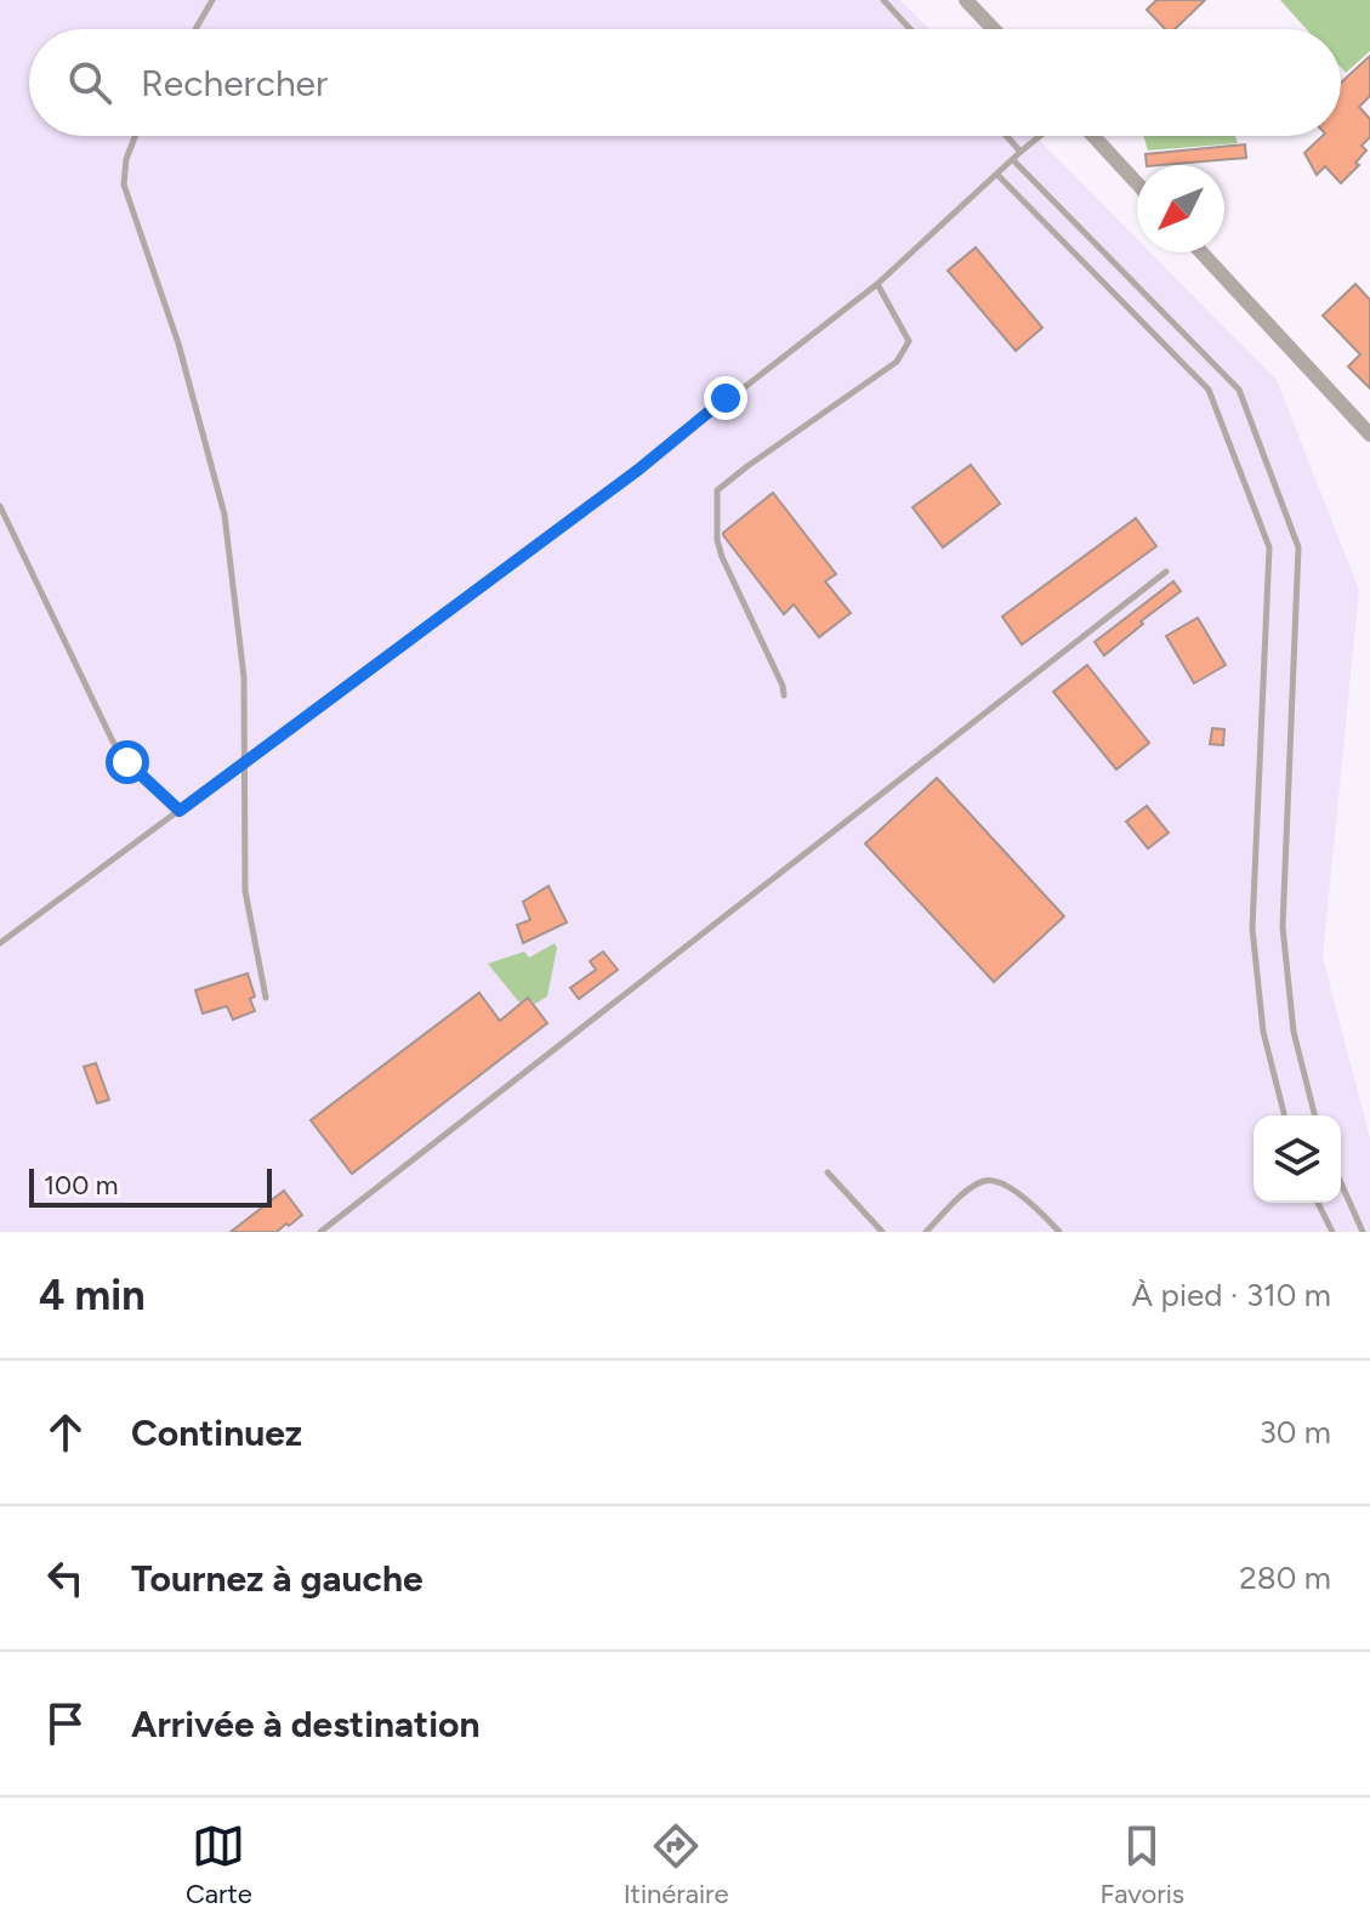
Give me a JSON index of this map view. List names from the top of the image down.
{
  "scale_bar": "100 m",
  "north": "bottom left",
  "page": {
    "search": "Rechercher",
    "scale": "100 m",
    "heading": ["4 min", "À pied · 310 m"],
    "list": [
      ["Continuez", "30 m"],
      ["Tournez à gauche", "280 m"],
      "Arrivée à destination"
    ],
    "nav": ["Carte", "Itinéraire", "Favoris"]
  }
}
